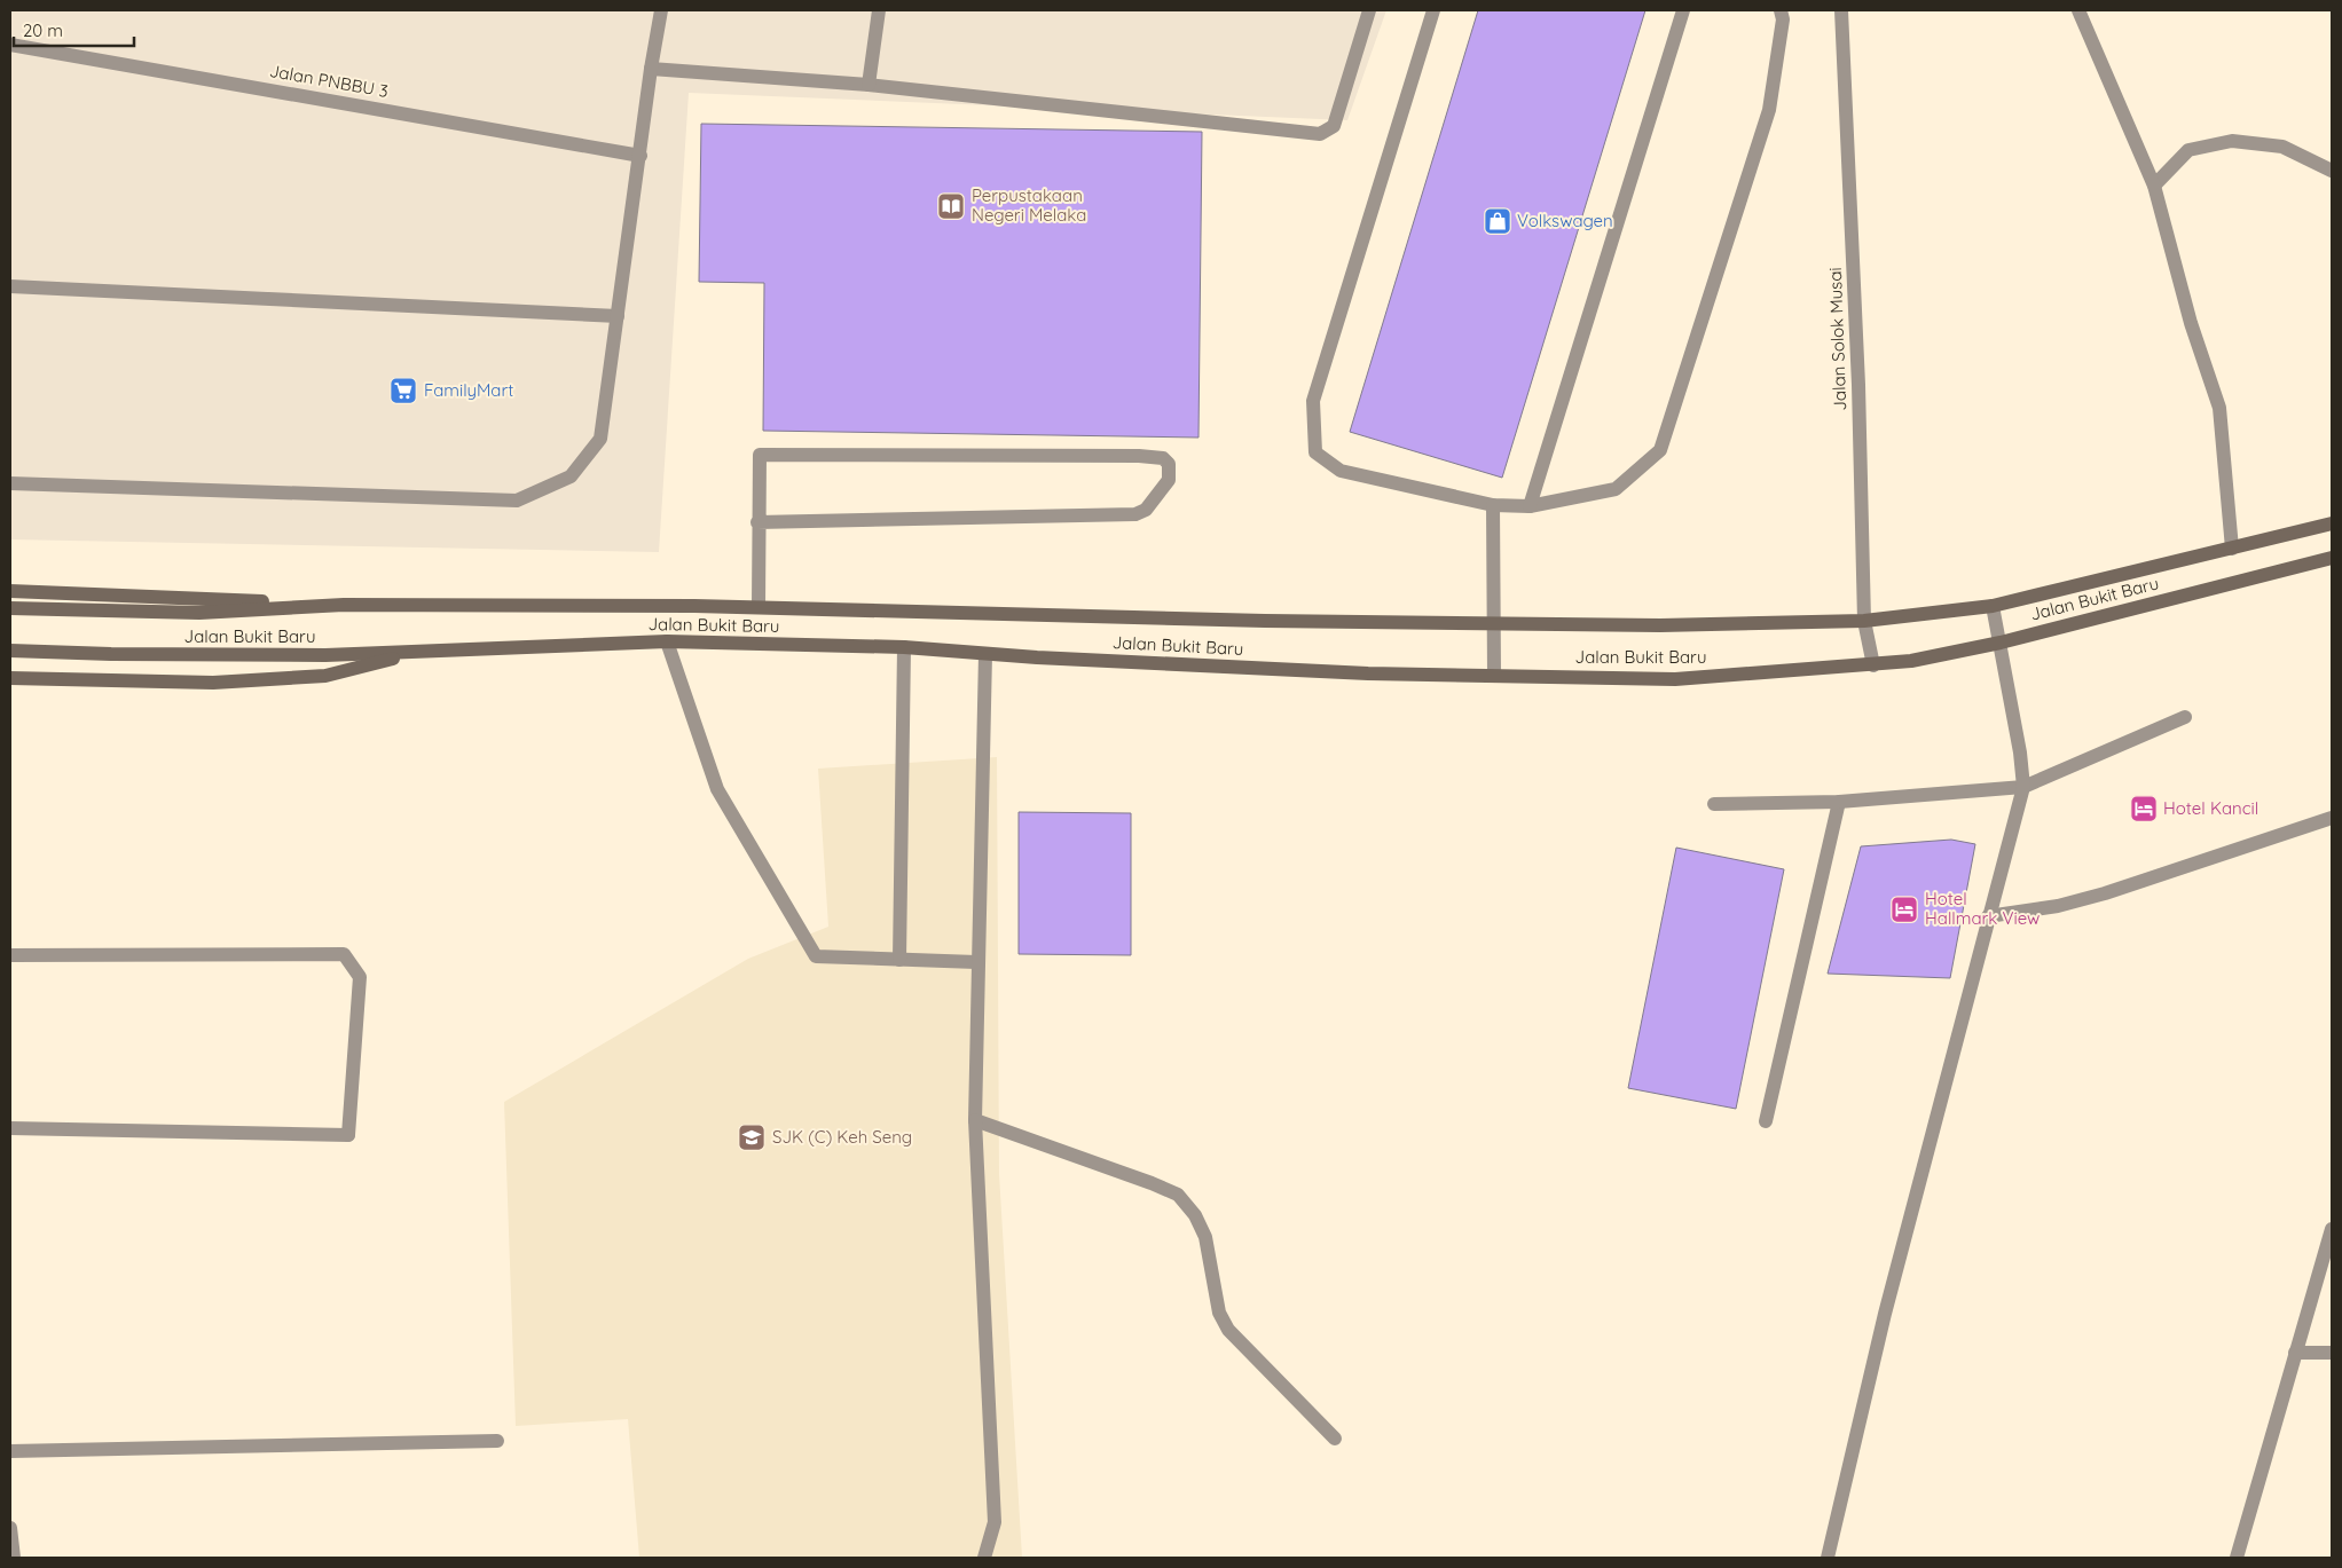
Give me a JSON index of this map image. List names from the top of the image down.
{
  "streets": {
    "main road": ["Jalan Bukit Baru"],
    "street": ["Jalan PNBBU 3", "Jalan Solok Musai"]
  },
  "crossings": [
    ["Jalan Solok Musai", "Jalan Bukit Baru"]
  ],
  "places": {
    "library": ["Perpustakaan Negeri Melaka"],
    "shop": ["Volkswagen"],
    "supermarket": ["FamilyMart"],
    "hotel": ["Hotel Kancil", "Hotel Hallmark View"],
    "school or university": ["SJK (C) Keh Seng"]
  },
  "scale_bar": "20 m"
}
